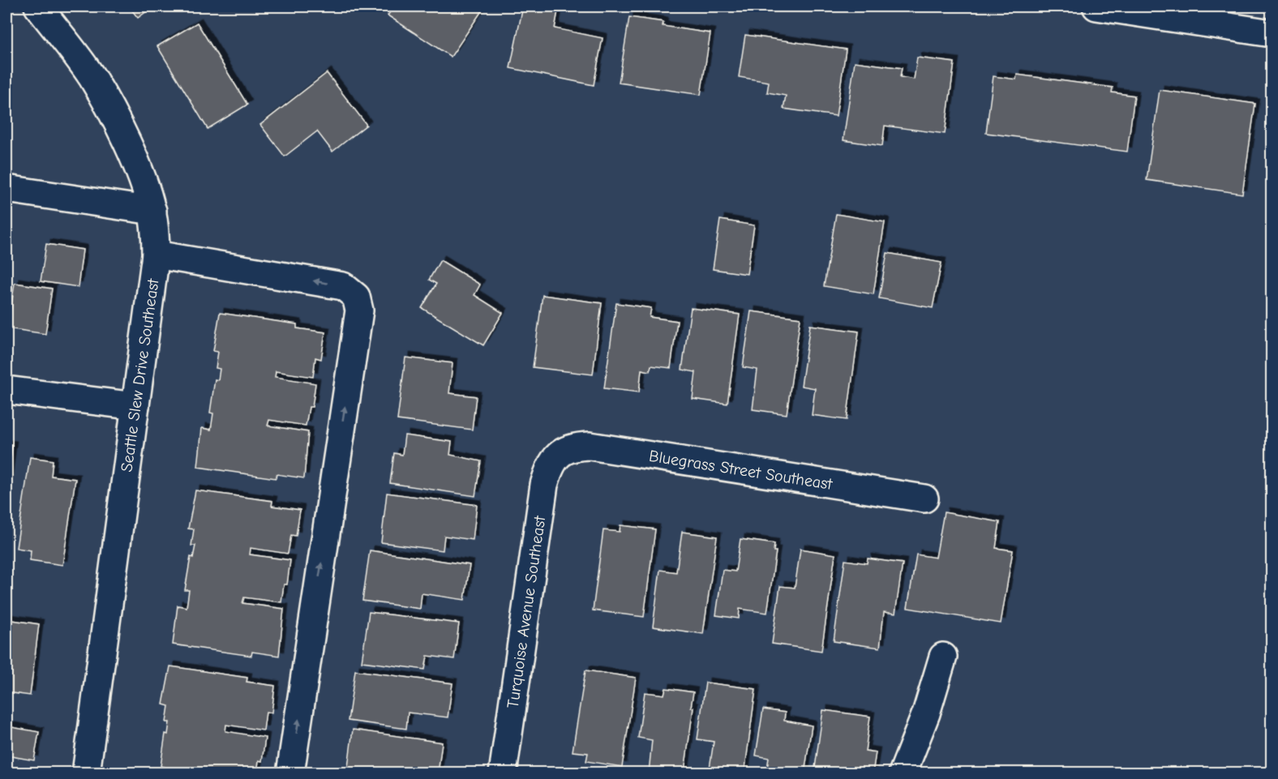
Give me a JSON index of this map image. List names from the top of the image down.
{
  "streets": {
    "street": ["Seattle Slew Drive Southeast", "Bluegrass Street Southeast", "Turquoise Avenue Southeast"]
  },
  "crossings": [
    ["Bluegrass Street Southeast", "Turquoise Avenue Southeast"]
  ]
}
